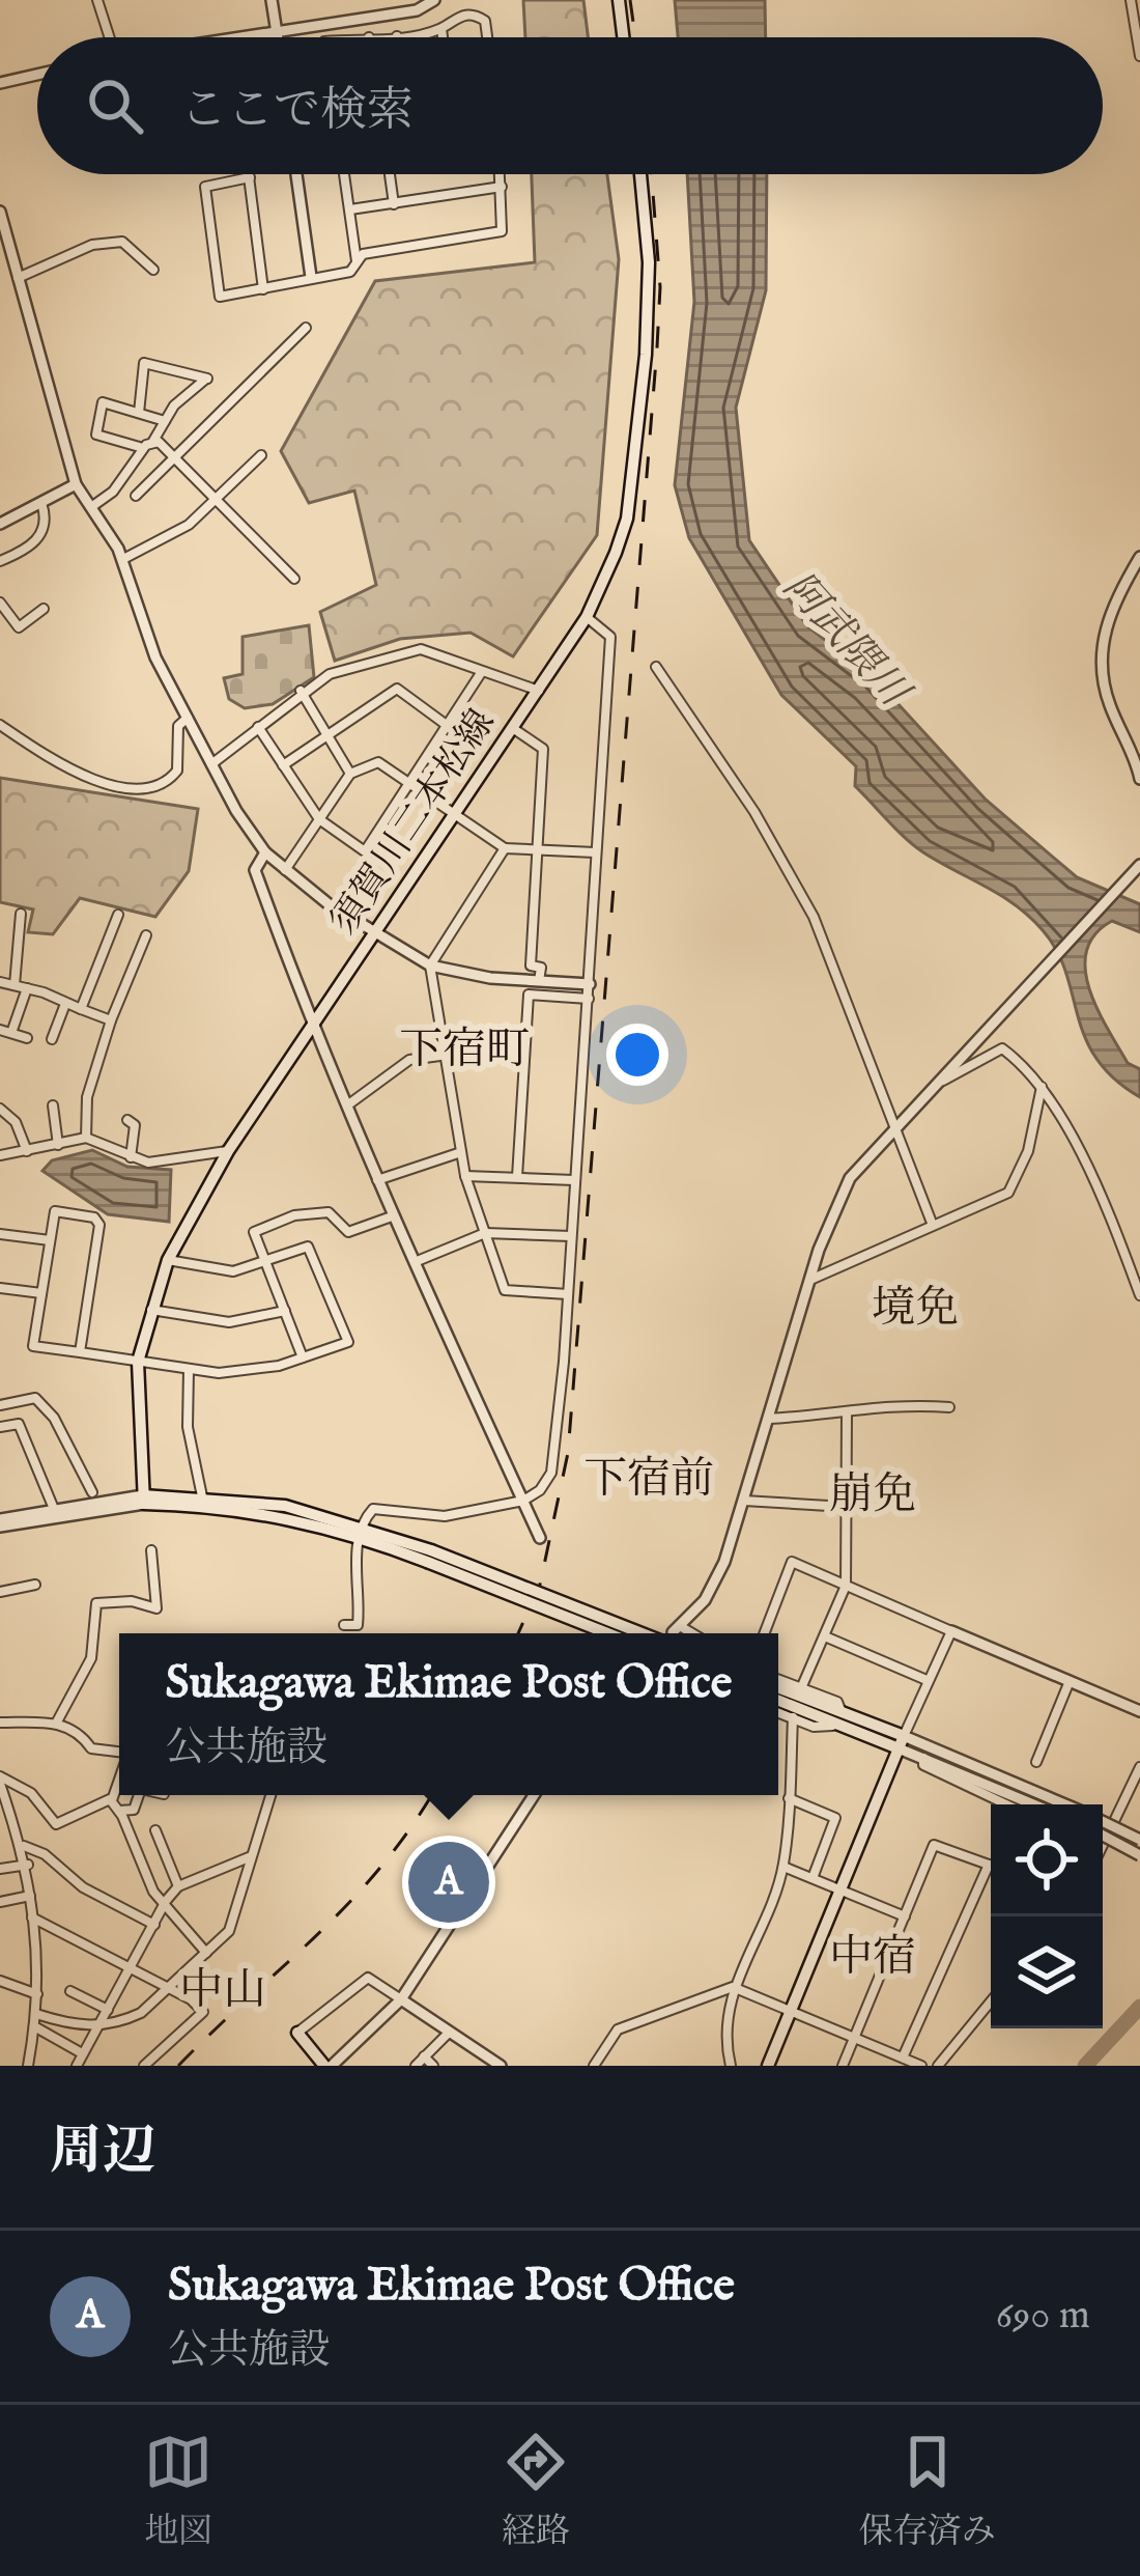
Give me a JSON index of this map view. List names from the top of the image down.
{
  "streets": {
    "main road": ["須賀川二本松線"]
  },
  "districts": [
    "下宿町",
    "境免",
    "下宿前",
    "崩免",
    "中宿",
    "中山"
  ],
  "water": ["阿武隈川"],
  "page": {
    "search": "ここで検索",
    "popup": ["Sukagawa Ekimae Post Office", "公共施設"],
    "pins": "A",
    "heading": "周辺",
    "list": [
      {
        "mark": "A",
        "name": "Sukagawa Ekimae Post Office",
        "note": "公共施設",
        "value": "690 m"
      }
    ],
    "nav": ["地図", "経路", "保存済み"]
  }
}
